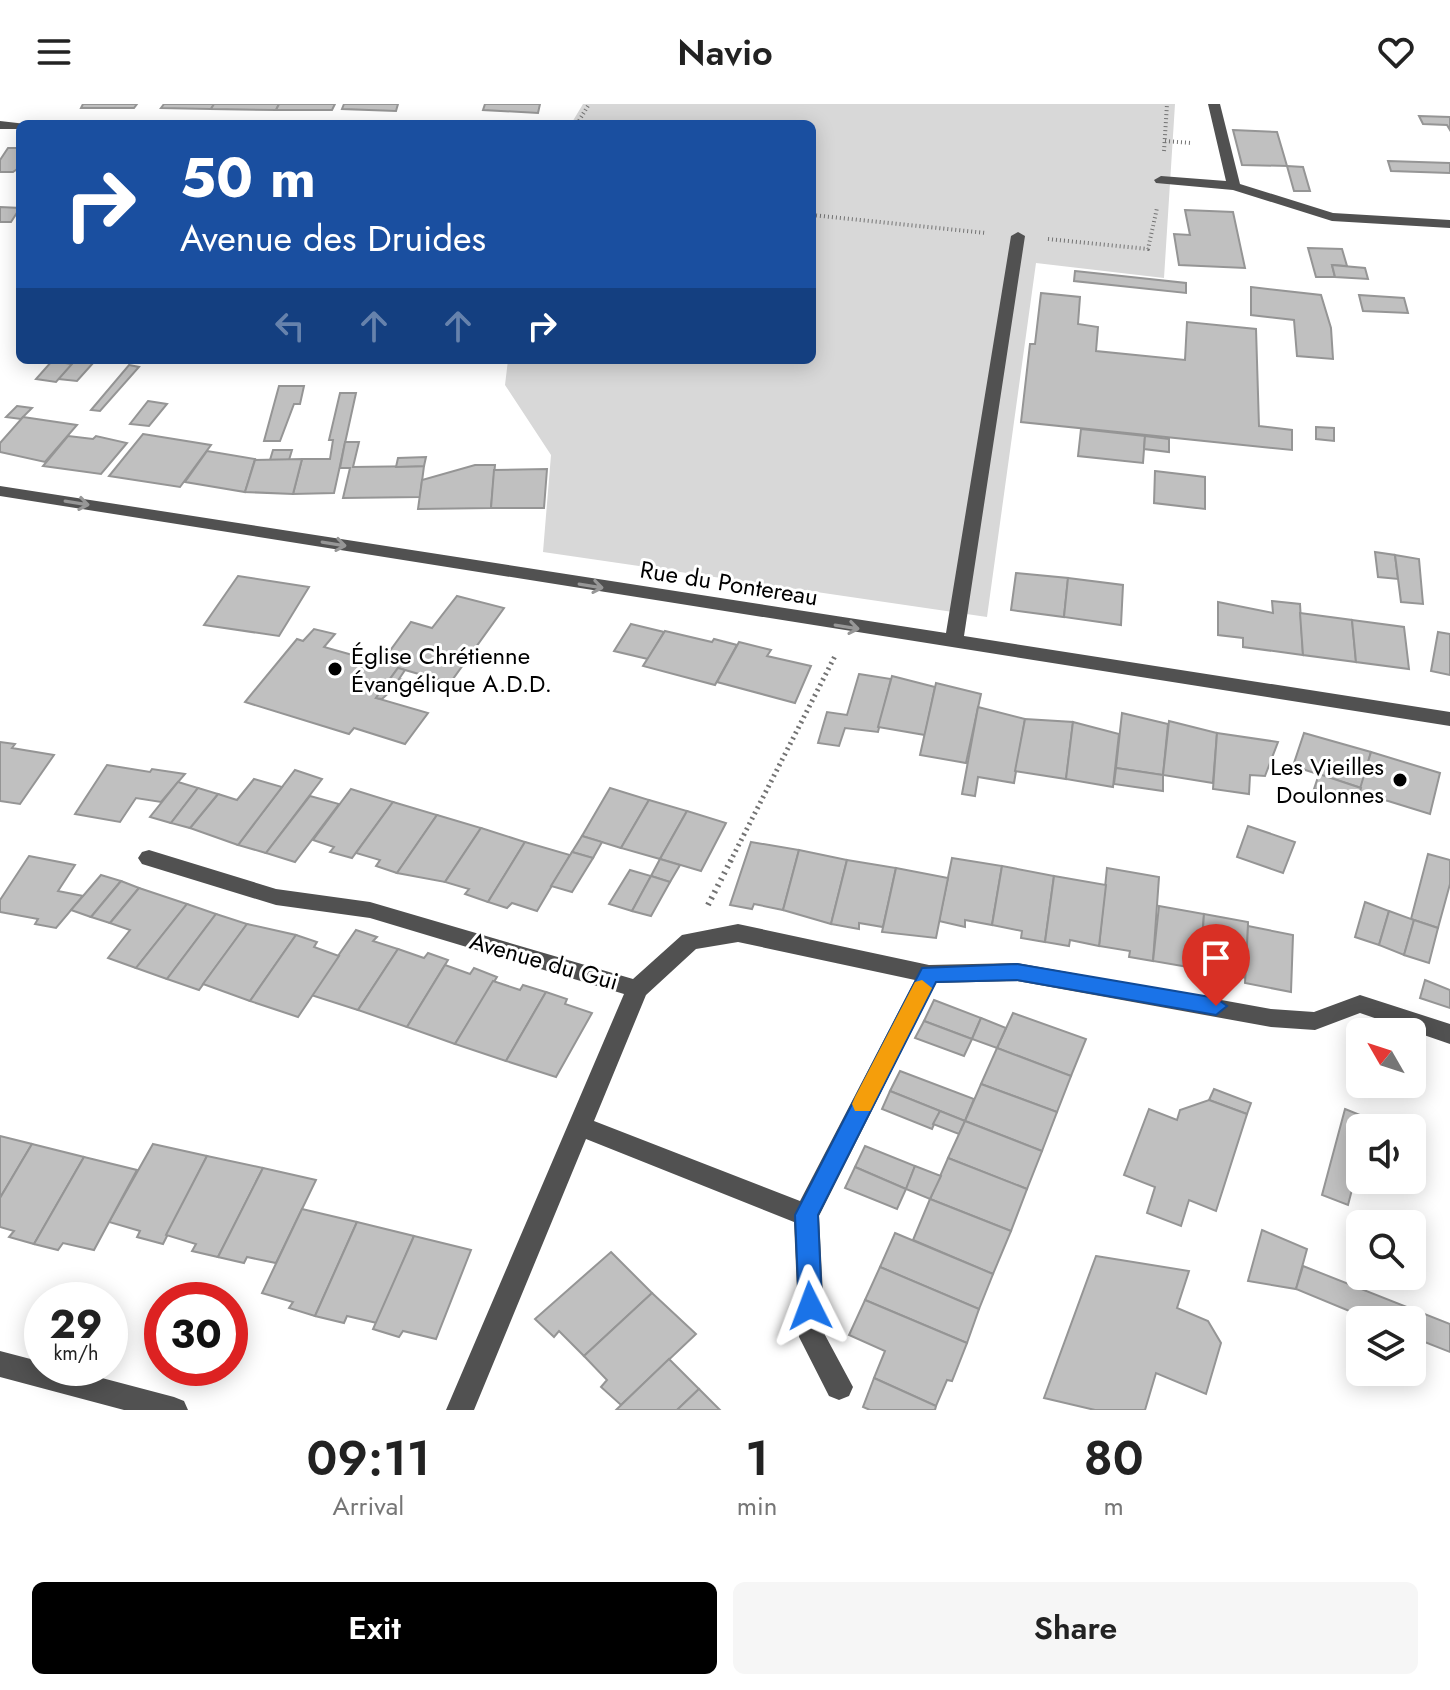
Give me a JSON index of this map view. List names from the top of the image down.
{
  "streets": {
    "street": ["Rue du Pontereau", "Avenue du Gui"]
  },
  "one_way": ["Rue du Pontereau"],
  "places": ["Église Chrétienne Évangélique A.D.D.", "Les Vieilles Doulonnes"],
  "north": "top left",
  "page": {
    "header": "Navio",
    "turn": ["50 m", "Avenue des Druides"],
    "speed": "29 km/h",
    "limit": "30",
    "eta": [
      "09:11",
      "Arrival",
      "1",
      "min",
      "80",
      "m"
    ],
    "buttons": ["Exit", "Share"]
  }
}
